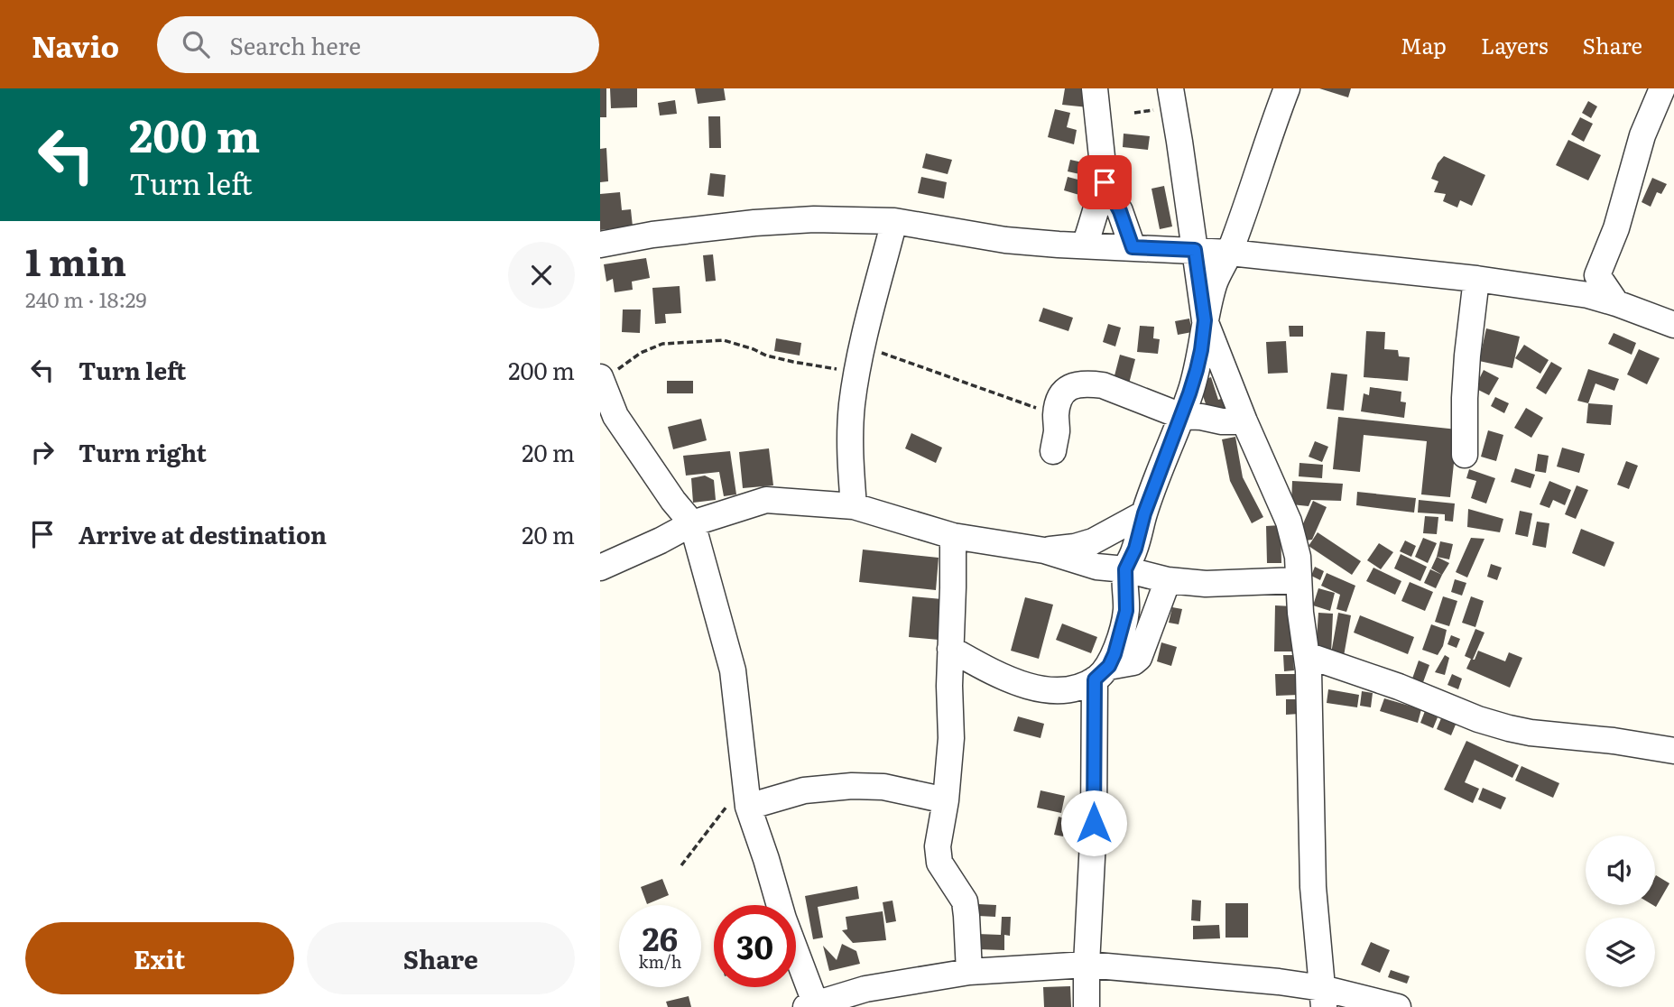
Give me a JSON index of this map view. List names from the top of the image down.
{
  "page": {
    "header": "Navio",
    "search": "Search here",
    "nav": ["Map", "Layers", "Share"],
    "turn": ["200 m", "Turn left"],
    "heading": ["1 min", "240 m · 18:29"],
    "list": [
      {
        "name": "Turn left",
        "value": "200 m"
      },
      {
        "name": "Turn right",
        "value": "20 m"
      },
      {
        "name": "Arrive at destination",
        "value": "20 m"
      }
    ],
    "speed": "26 km/h",
    "limit": "30",
    "buttons": ["Exit", "Share"]
  }
}
